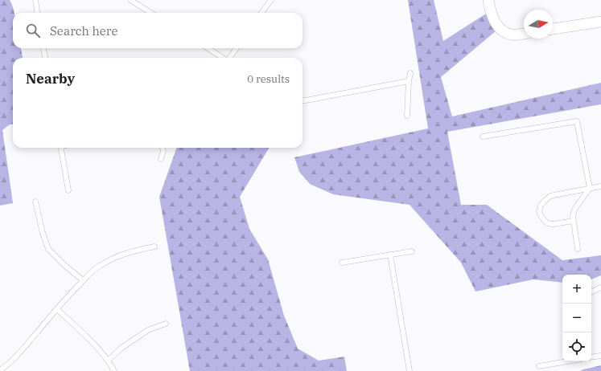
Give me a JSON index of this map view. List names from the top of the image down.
{
  "north": "right",
  "page": {
    "search": "Search here",
    "heading": ["Nearby", "0 results"],
    "map_buttons": ["+", "−"]
  }
}
